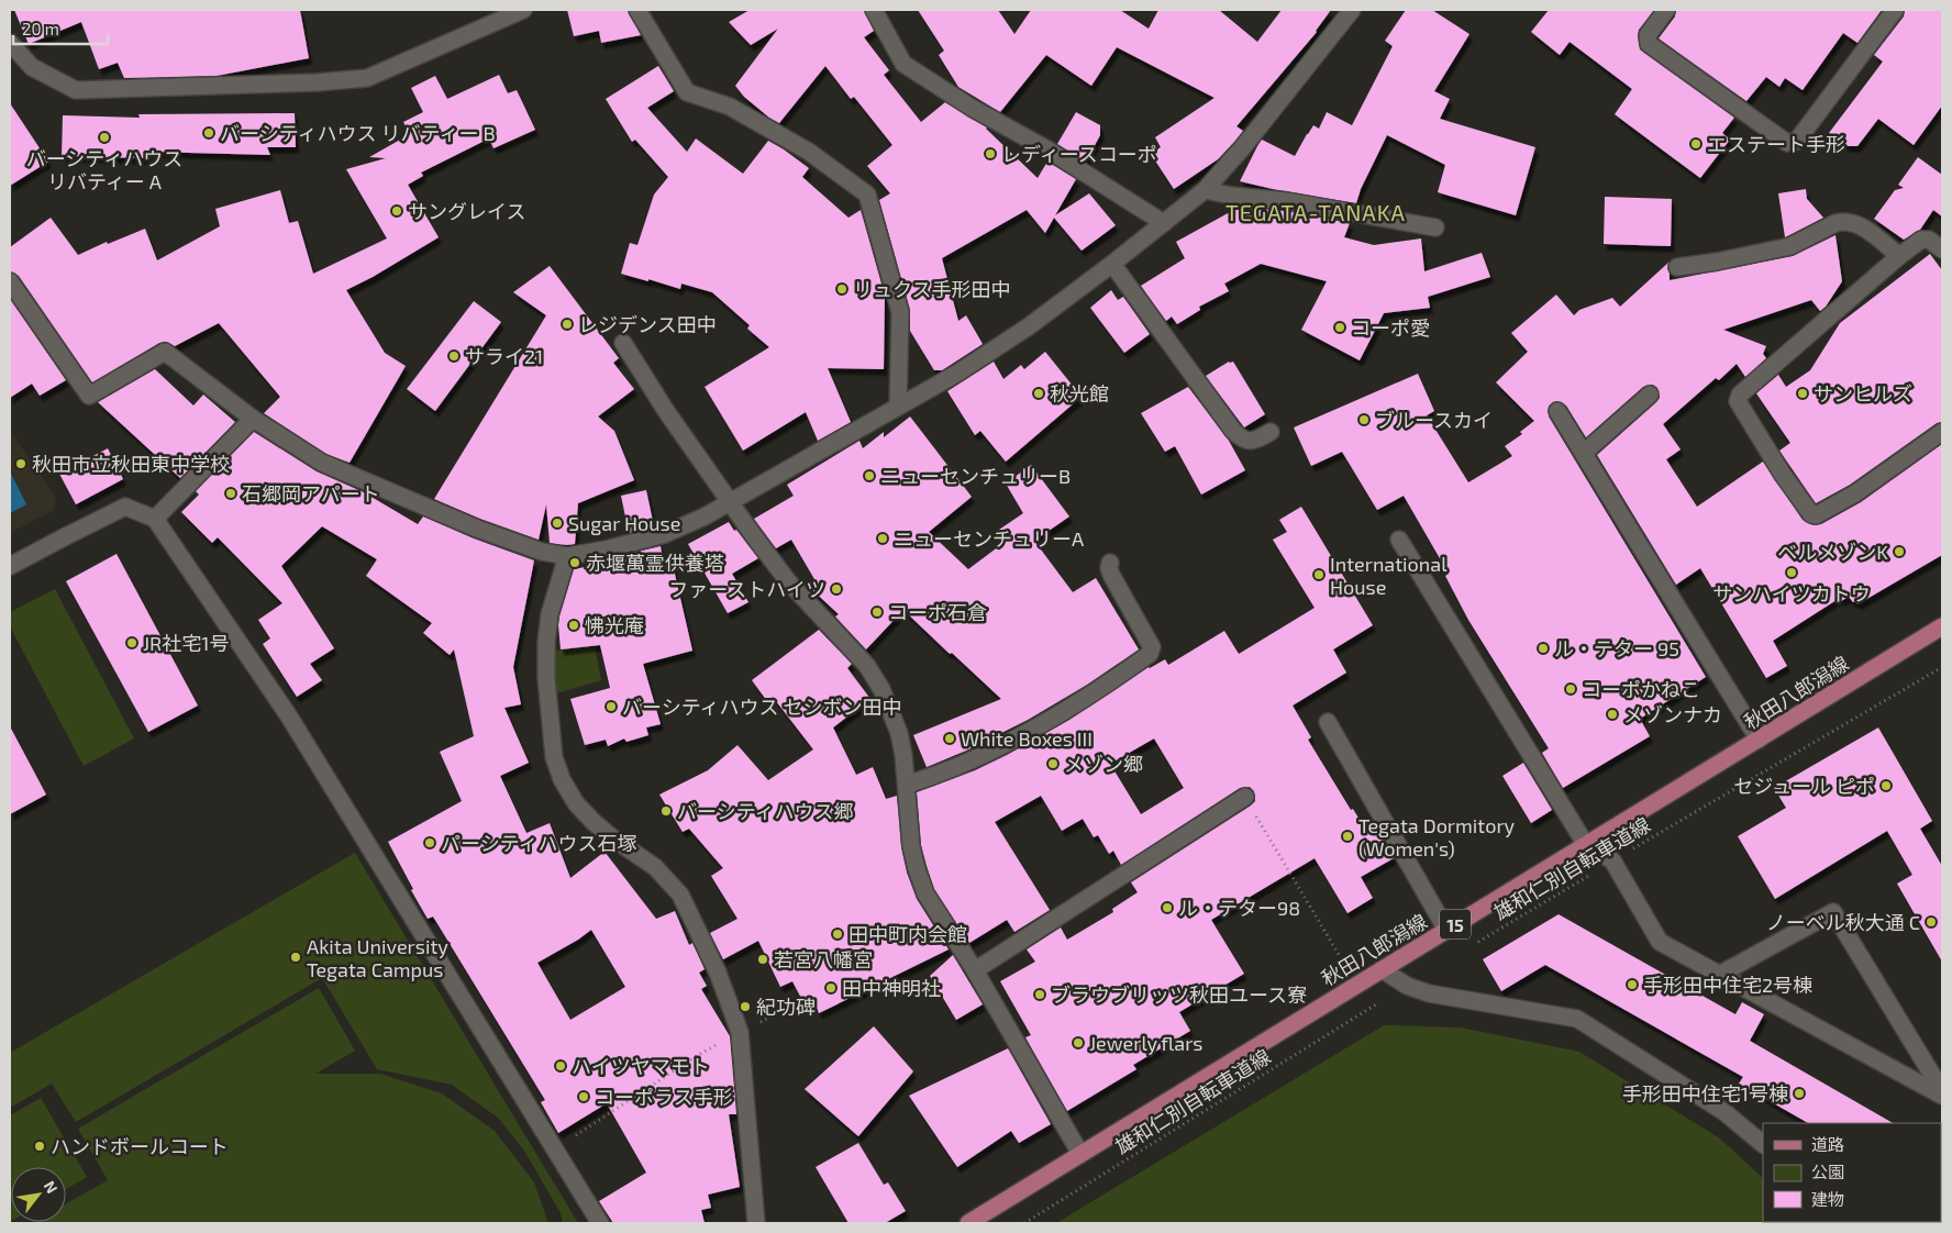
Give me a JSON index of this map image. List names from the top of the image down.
{
  "streets": {
    "main road": ["秋田八郎潟線", "15"],
    "path": ["雄和仁別自転車道線"]
  },
  "districts": ["TEGATA-TANAKA"],
  "places": [
    "バーシティハウス リバティー B",
    "バーシティハウス リバティー A",
    "エステート手形",
    "レディースコーポ",
    "サングレイス",
    "リュクス手形田中",
    "レジデンス田中",
    "コーポ愛",
    "サライ21",
    "秋光館",
    "サンヒルズ",
    "ブルースカイ",
    "秋田市立秋田東中学校",
    "ニューセンチュリーB",
    "石郷岡アパート",
    "Sugar House",
    "ニューセンチュリーA",
    "ベルメゾンK",
    "赤堰萬霊供養塔",
    "サンハイツカトウ",
    "International House",
    "ファーストハイツ",
    "コーポ石倉",
    "怫光庵",
    "JR社宅1号",
    "ル・テター 95",
    "コーポかねこ",
    "バーシティハウス セシボン田中",
    "メゾンナカ",
    "White Boxes III",
    "メゾン郷",
    "セジュール ピポ",
    "バーシティハウス郷",
    "Tegata Dormitory (Women's)",
    "パーシティハウス石塚",
    "ル・テター98",
    "ノーベル秋大通 C",
    "田中町内会館",
    "Akita University Tegata Campus",
    "若宮八幡宮",
    "手形田中住宅2号棟",
    "田中神明社",
    "ブラウブリッツ秋田ユース寮",
    "紀功碑",
    "Jewerly flars",
    "ハイツヤマモト",
    "手形田中住宅1号棟",
    "コーポラス手形",
    "ハンドボールコート"
  ],
  "legend": ["道路", "公園", "建物"],
  "scale_bar": "20 m",
  "north": "top right"
}
